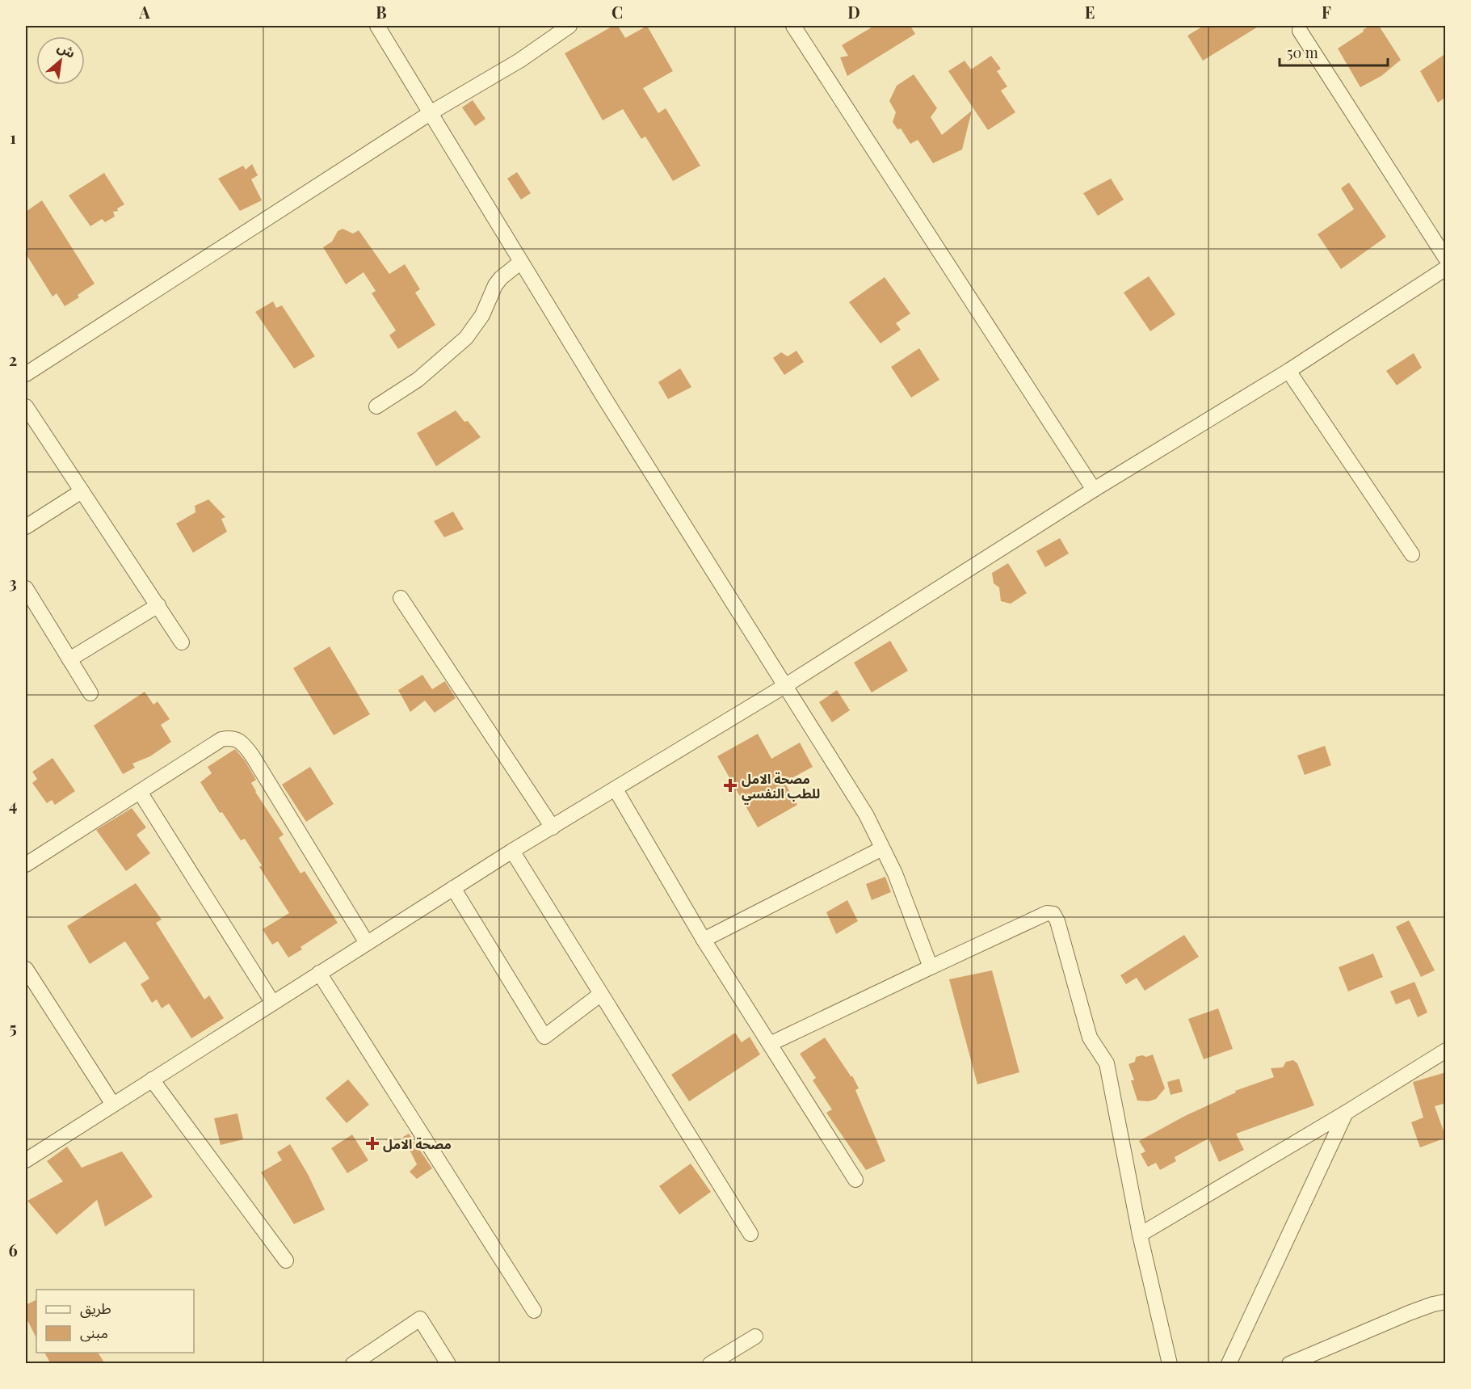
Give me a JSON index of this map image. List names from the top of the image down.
{
  "places": {
    "health": ["مصحة الامل للطب النفسي", "مصحة الامل"]
  },
  "legend": ["طريق", "مبنى"],
  "scale_bar": "50 m",
  "north": "top right",
  "grid": {
    "columns": [
      "A",
      "B",
      "C",
      "D",
      "E",
      "F"
    ],
    "rows": [
      "1",
      "2",
      "3",
      "4",
      "5",
      "6"
    ]
  }
}
